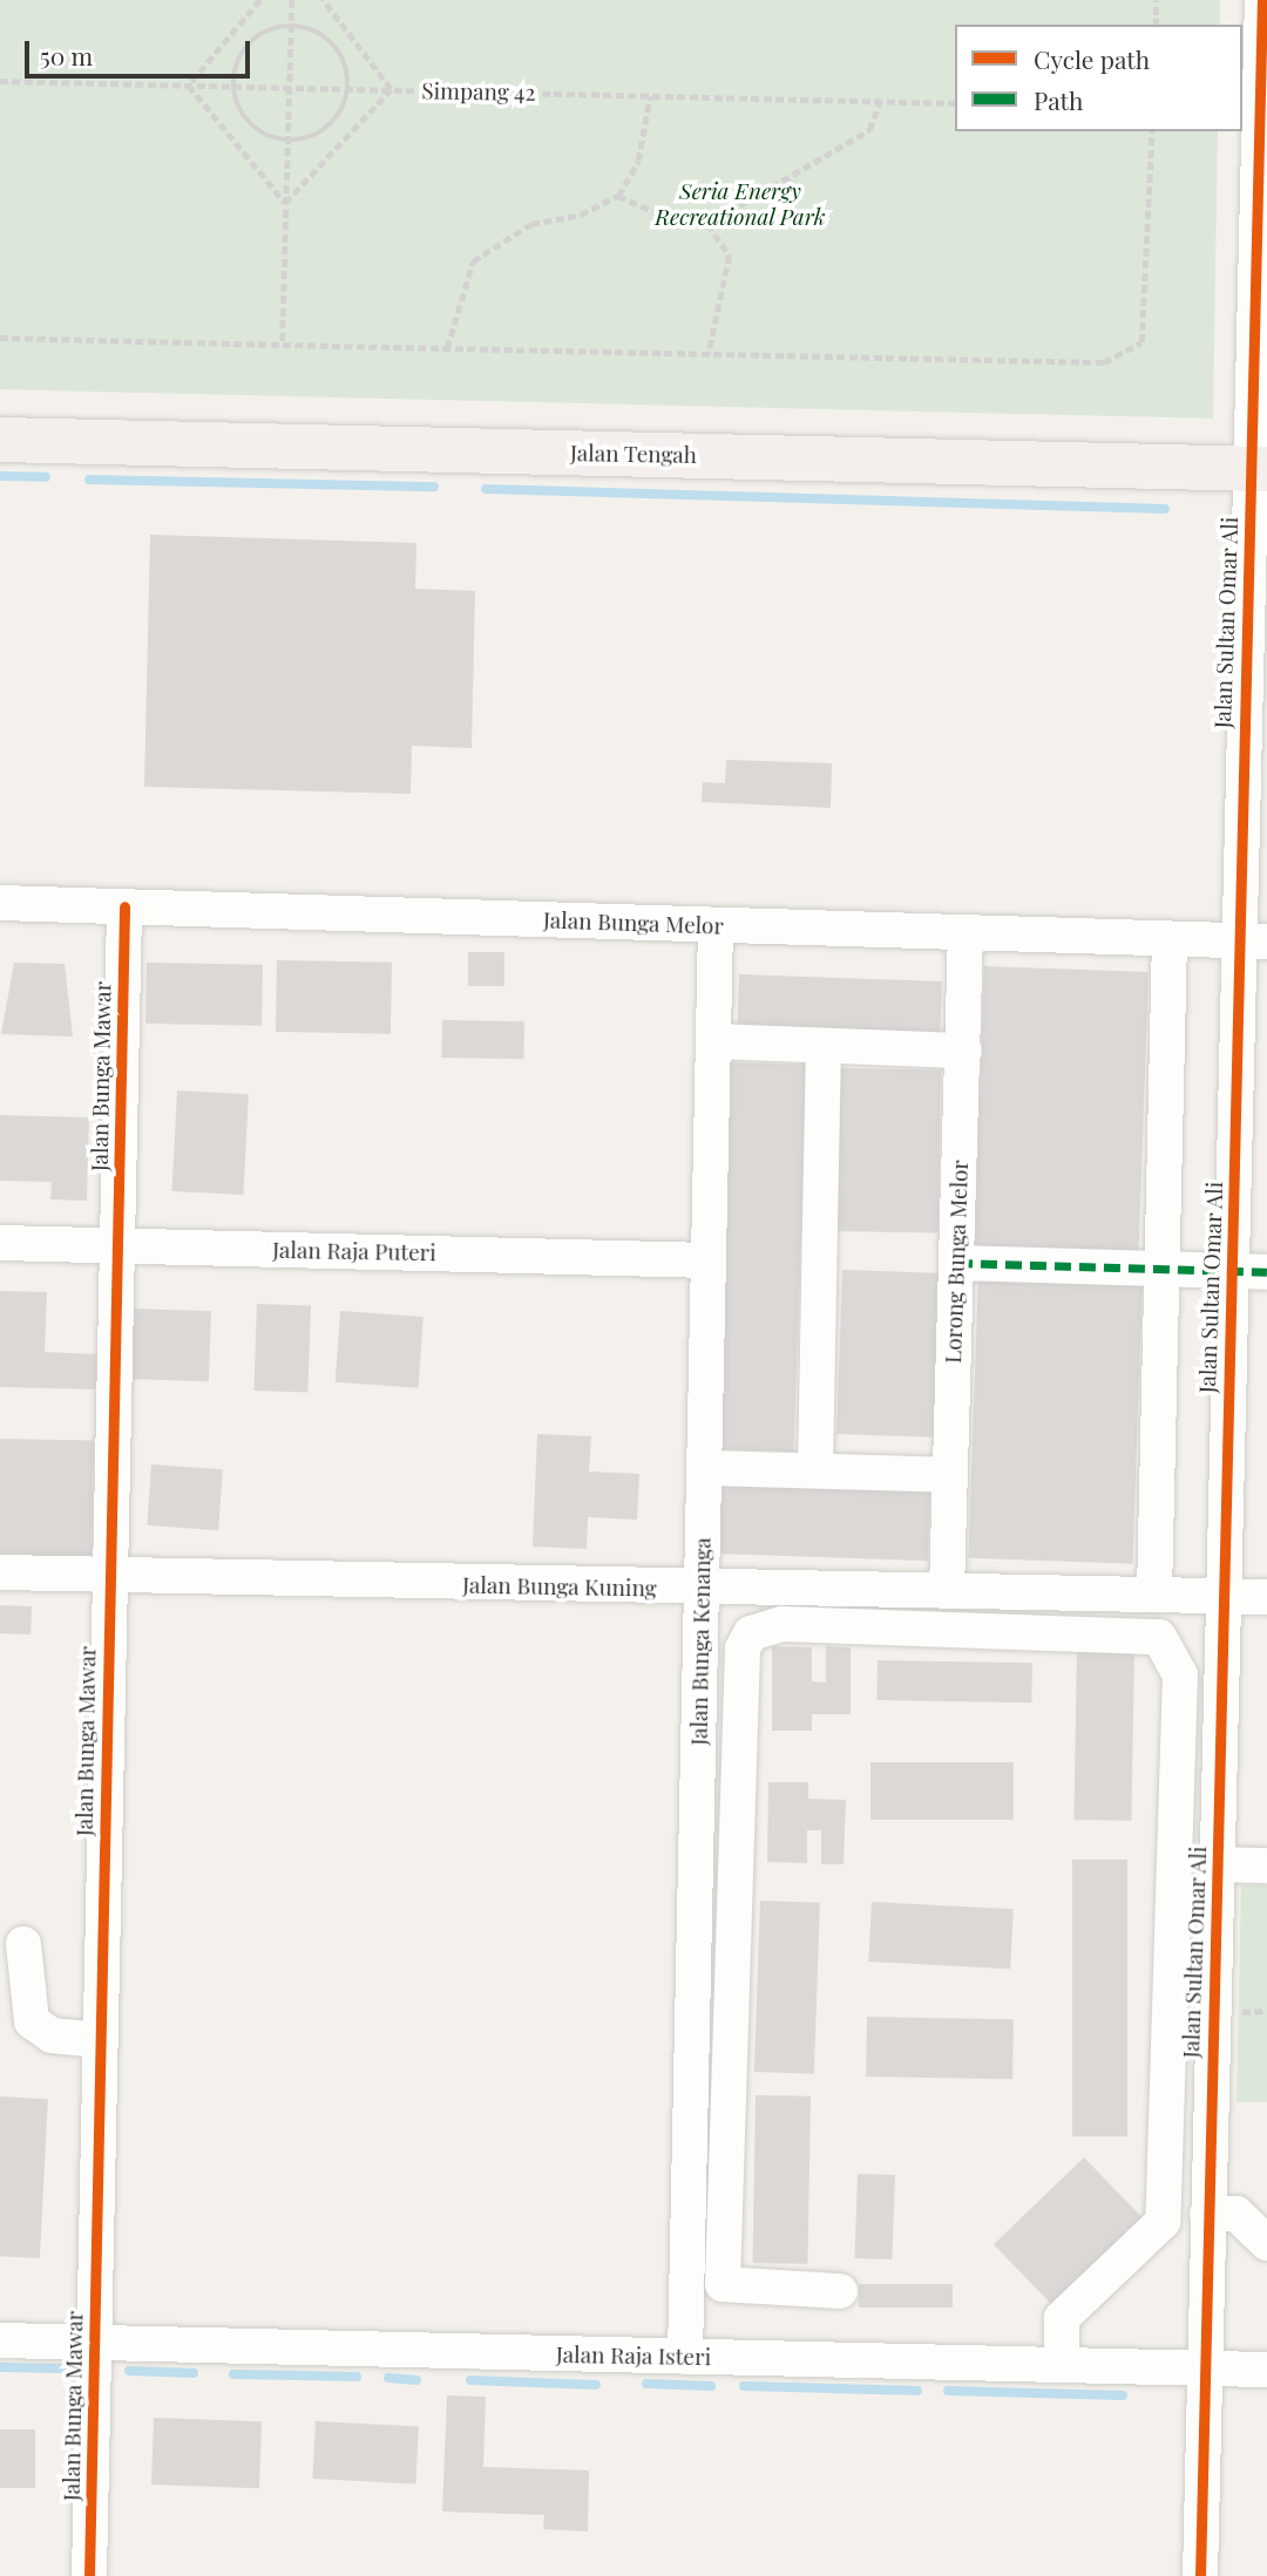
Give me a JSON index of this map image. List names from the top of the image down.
{
  "streets": {
    "main road": ["Jalan Tengah"],
    "street": [
      "Jalan Sultan Omar Ali",
      "Jalan Bunga Melor",
      "Jalan Bunga Mawar",
      "Jalan Raja Puteri",
      "Lorong Bunga Melor",
      "Jalan Bunga Kuning",
      "Jalan Bunga Kenanga",
      "Jalan Raja Isteri"
    ],
    "path": ["Simpang 42"]
  },
  "crossings": [
    ["Jalan Tengah", "Jalan Sultan Omar Ali"],
    ["Jalan Sultan Omar Ali", "Jalan Bunga Melor"],
    ["Jalan Sultan Omar Ali", "Jalan Bunga Kuning"],
    ["Jalan Sultan Omar Ali", "Jalan Raja Isteri"],
    ["Jalan Bunga Melor", "Jalan Bunga Mawar"],
    ["Jalan Bunga Melor", "Lorong Bunga Melor"],
    ["Jalan Bunga Melor", "Jalan Bunga Kenanga"],
    ["Jalan Bunga Mawar", "Jalan Raja Puteri"],
    ["Jalan Bunga Mawar", "Jalan Bunga Kuning"],
    ["Jalan Bunga Mawar", "Jalan Raja Isteri"],
    ["Jalan Raja Puteri", "Jalan Bunga Kenanga"],
    ["Lorong Bunga Melor", "Jalan Bunga Kuning"],
    ["Jalan Bunga Kuning", "Jalan Bunga Kenanga"],
    ["Jalan Bunga Kenanga", "Jalan Raja Isteri"]
  ],
  "parks": ["Seria Energy Recreational Park"],
  "legend": ["Cycle path", "Path"],
  "scale_bar": "50 m"
}
